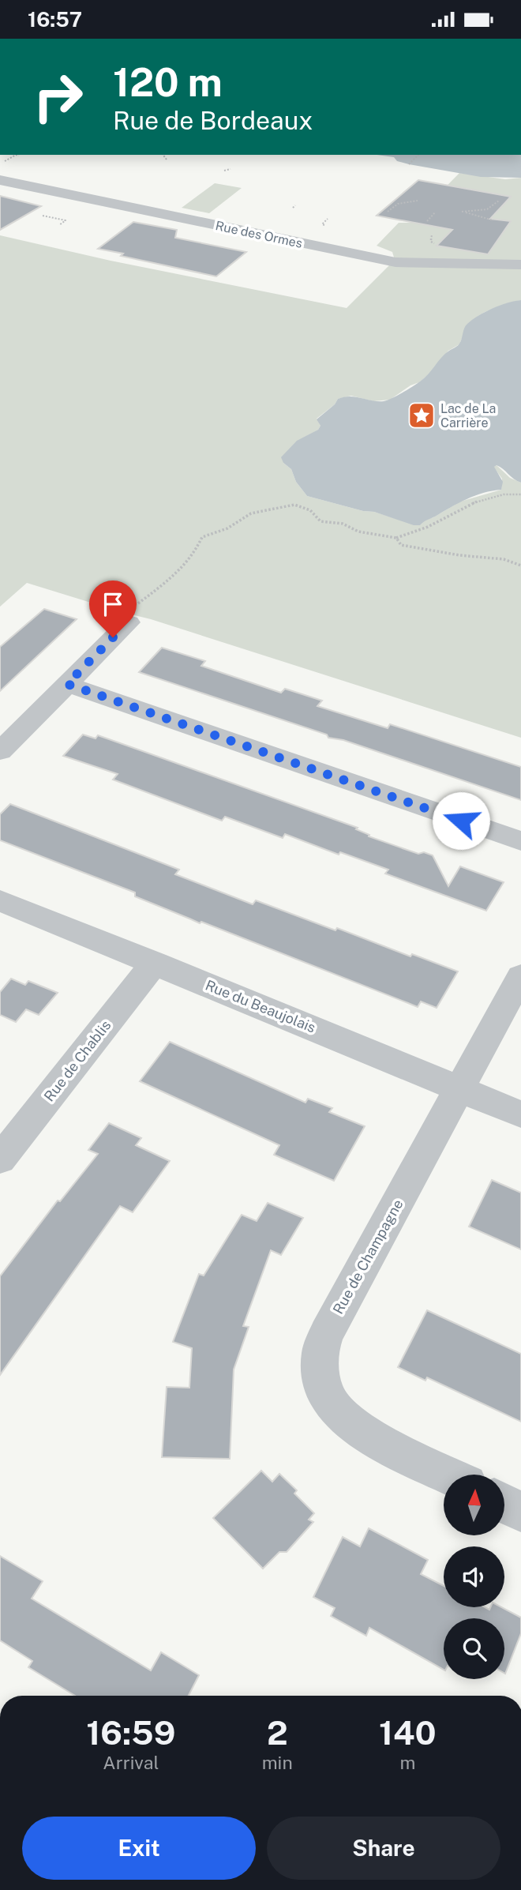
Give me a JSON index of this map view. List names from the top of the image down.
{
  "streets": {
    "street": [
      "Rue des Ormes",
      "Rue du Beaujolais",
      "Rue de Chablis",
      "Rue de Champagne"
    ]
  },
  "crossings": [
    ["Rue du Beaujolais", "Rue de Chablis"],
    ["Rue du Beaujolais", "Rue de Champagne"]
  ],
  "places": {
    "place": ["Lac de La Carrière"]
  },
  "north": "top",
  "page": {
    "status": "16:57",
    "turn": ["120 m", "Rue de Bordeaux"],
    "eta": [
      "16:59",
      "Arrival",
      "2",
      "min",
      "140",
      "m"
    ],
    "buttons": ["Exit", "Share"]
  }
}
